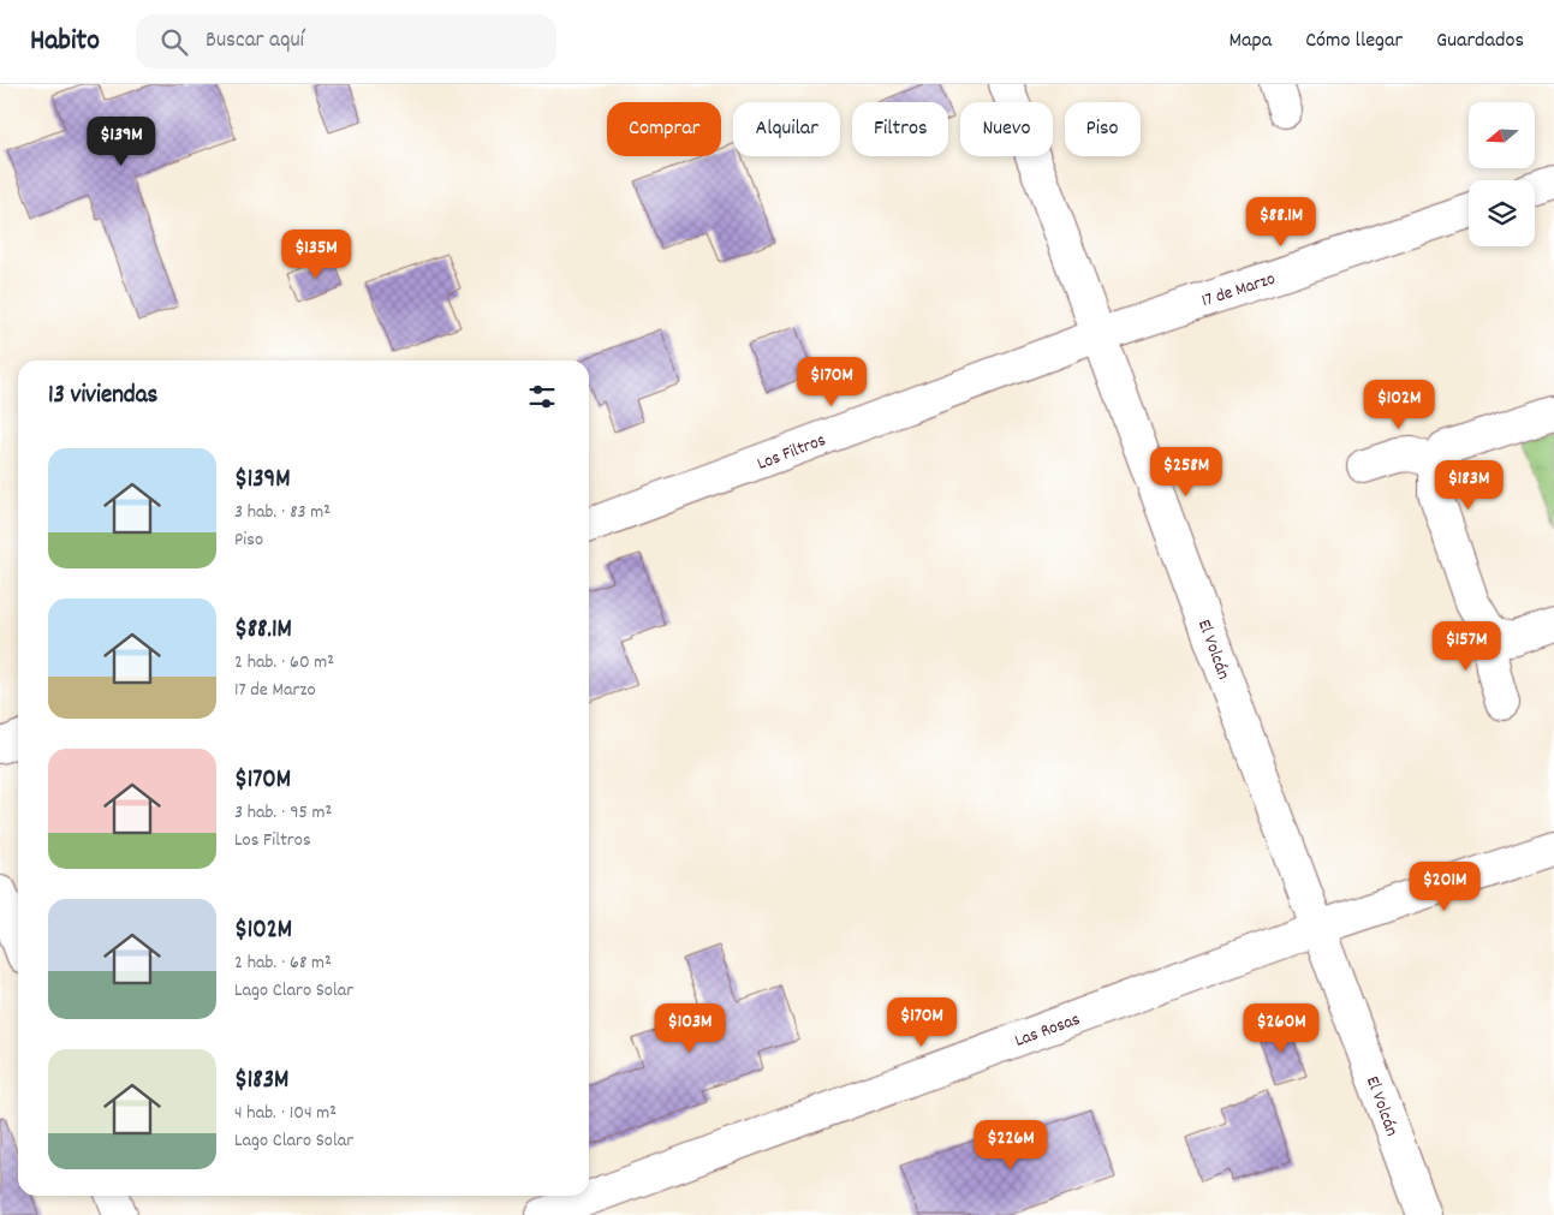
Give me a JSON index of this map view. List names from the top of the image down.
{
  "streets": {
    "street": [
      "17 de Marzo",
      "Los Filtros",
      "El Volcán",
      "Las Rosas"
    ]
  },
  "crossings": [
    ["17 de Marzo", "Los Filtros"],
    ["17 de Marzo", "El Volcán"],
    ["Los Filtros", "El Volcán"],
    ["El Volcán", "Las Rosas"]
  ],
  "north": "left",
  "page": {
    "header": "Habito",
    "search": "Buscar aquí",
    "nav": ["Mapa", "Cómo llegar", "Guardados"],
    "chip": [
      "Comprar",
      "Alquilar",
      "Filtros",
      "Nuevo",
      "Piso"
    ],
    "price": [
      "$139M",
      "$88.1M",
      "$135M",
      "$170M",
      "$102M",
      "$258M",
      "$183M",
      "$157M",
      "$201M",
      "$170M",
      "$103M",
      "$260M",
      "$226M"
    ],
    "heading": "13 viviendas",
    "list": [
      {
        "name": "$139M",
        "note": "3 hab. · 83 m² · Piso"
      },
      {
        "name": "$88.1M",
        "note": "2 hab. · 60 m² · 17 de Marzo"
      },
      {
        "name": "$170M",
        "note": "3 hab. · 95 m² · Los Filtros"
      },
      {
        "name": "$102M",
        "note": "2 hab. · 68 m² · Lago Claro Solar"
      },
      {
        "name": "$183M",
        "note": "4 hab. · 104 m² · Lago Claro Solar"
      }
    ]
  }
}
